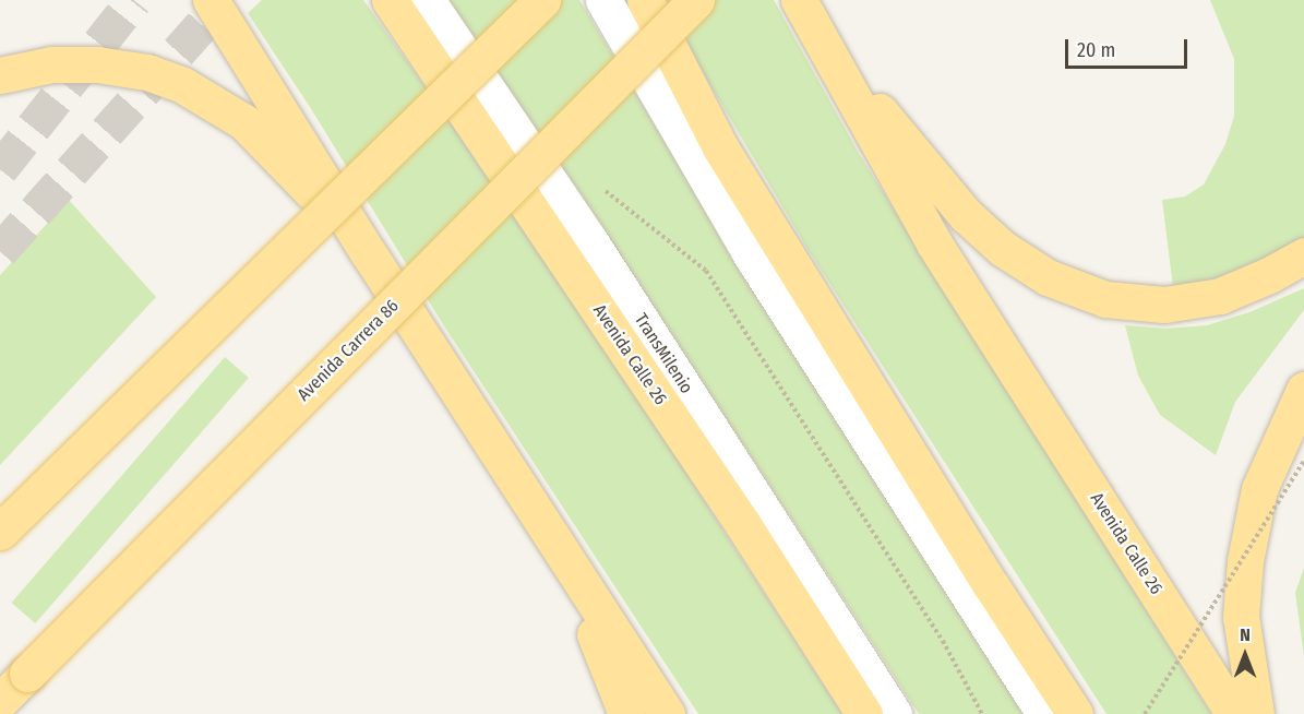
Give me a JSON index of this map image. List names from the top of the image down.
{
  "streets": {
    "main road": ["Avenida Carrera 86", "Avenida Calle 26"],
    "lane": ["TransMilenio"]
  },
  "scale_bar": "20 m",
  "north": "top"
}
